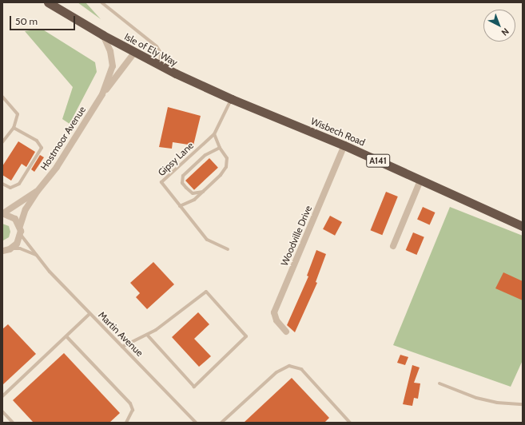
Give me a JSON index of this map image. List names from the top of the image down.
{
  "streets": {
    "highway": ["Isle of Ely Way", "Wisbech Road", "A141"],
    "street": ["Hostmoor Avenue", "Woodville Drive"],
    "lane": ["Gipsy Lane", "Martin Avenue"]
  },
  "crossings": [
    ["Isle of Ely Way", "Wisbech Road"],
    ["Isle of Ely Way", "Hostmoor Avenue"],
    ["Isle of Ely Way", "Gipsy Lane"],
    ["Wisbech Road", "Gipsy Lane"],
    ["Wisbech Road", "Woodville Drive"]
  ],
  "scale_bar": "50 m",
  "north": "bottom right"
}
